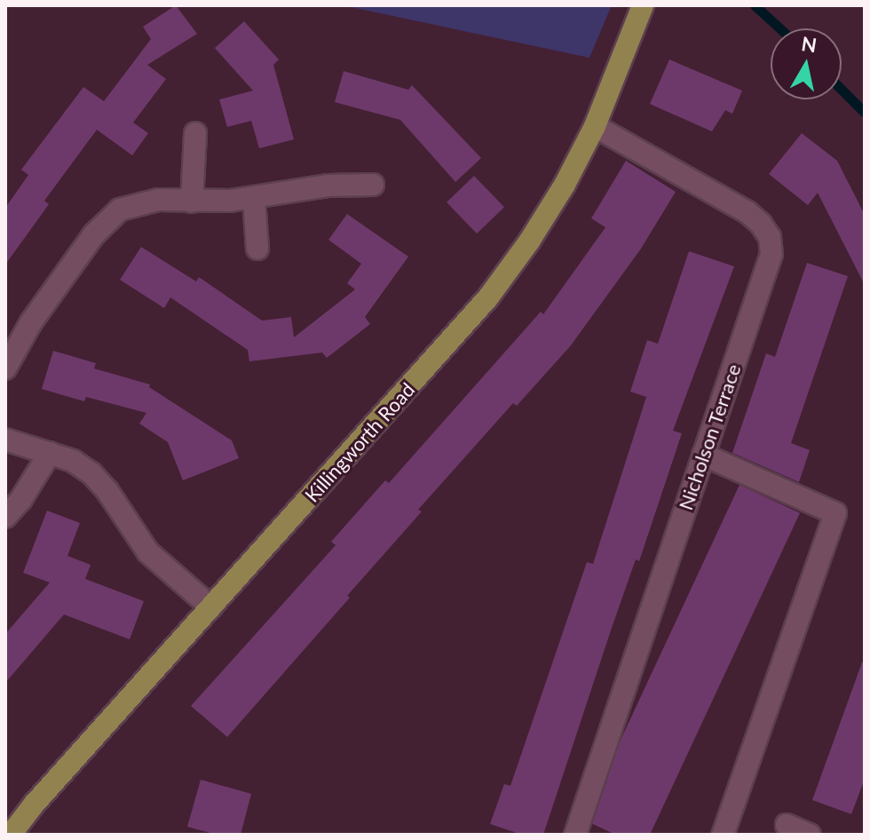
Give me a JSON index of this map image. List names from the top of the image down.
{
  "streets": {
    "main road": ["Killingworth Road"],
    "street": ["Nicholson Terrace"]
  },
  "crossings": [
    ["Nicholson Terrace", "Killingworth Road"]
  ],
  "north": "top"
}
